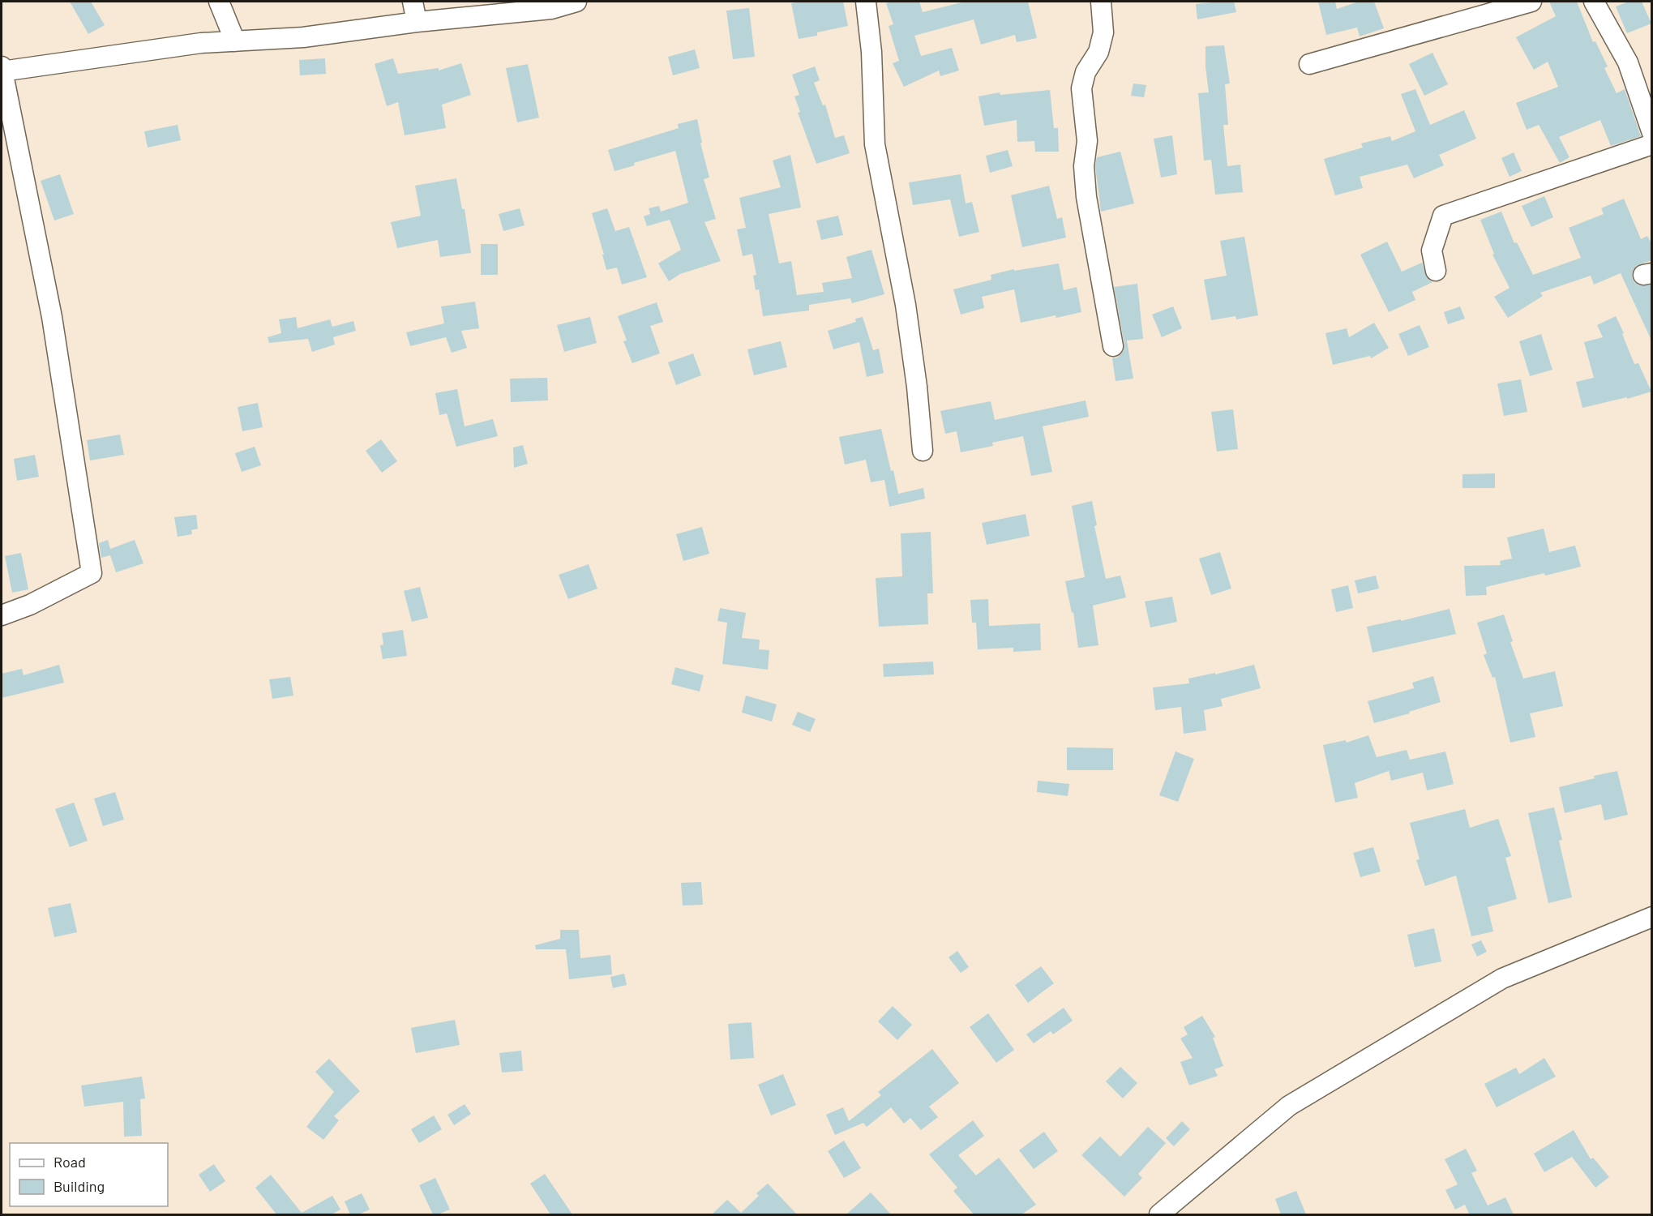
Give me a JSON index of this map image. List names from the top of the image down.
{
  "legend": ["Road", "Building"]
}
